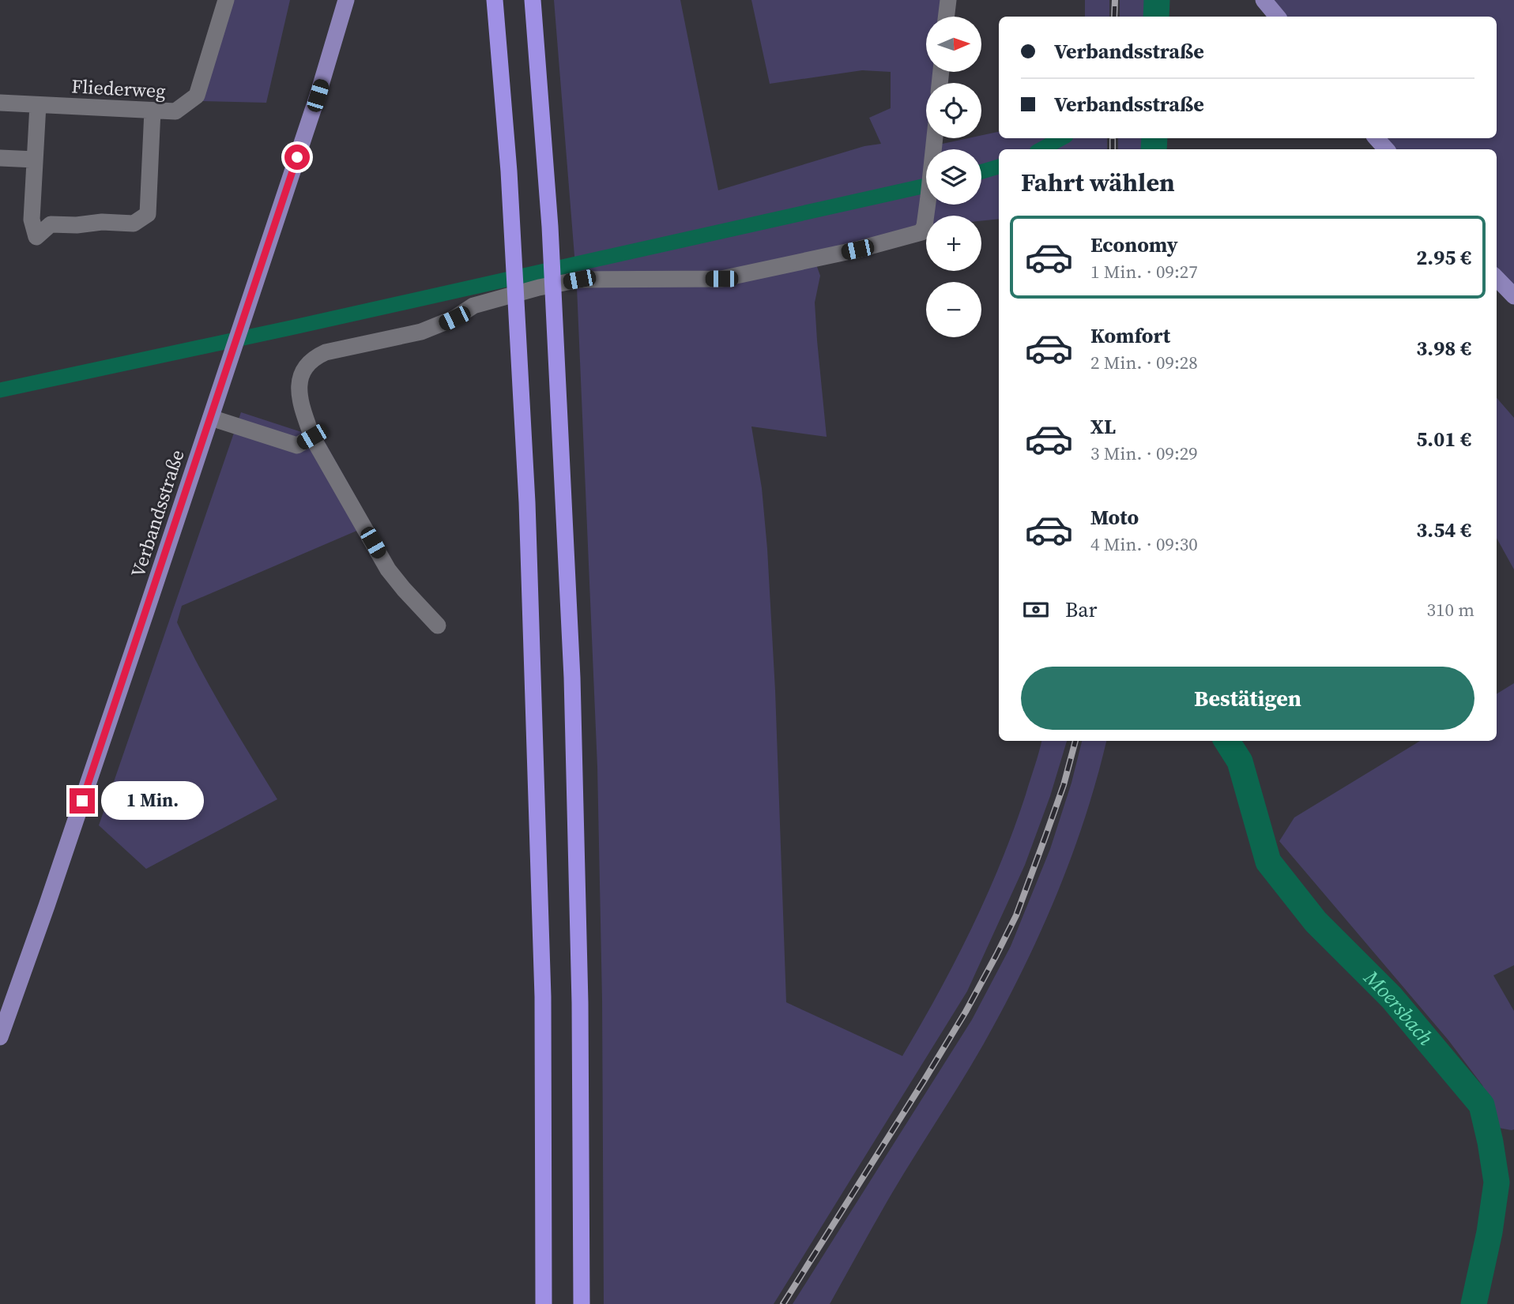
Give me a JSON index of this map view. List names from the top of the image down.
{
  "streets": {
    "main road": ["Verbandsstraße"],
    "street": ["Fliederweg"]
  },
  "water": ["Moersbach"],
  "north": "right",
  "page": {
    "map_buttons": ["+", "−"],
    "banner": ["Verbandsstraße", "Verbandsstraße"],
    "heading": "Fahrt wählen",
    "list": [
      {
        "name": "Economy",
        "note": "1 Min. · 09:27",
        "value": "2.95 €"
      },
      {
        "name": "Komfort",
        "note": "2 Min. · 09:28",
        "value": "3.98 €"
      },
      {
        "name": "XL",
        "note": "3 Min. · 09:29",
        "value": "5.01 €"
      },
      {
        "name": "Moto",
        "note": "4 Min. · 09:30",
        "value": "3.54 €"
      }
    ],
    "pay": ["Bar", "310 m"],
    "buttons": "Bestätigen",
    "bubble": "1 Min."
  }
}
